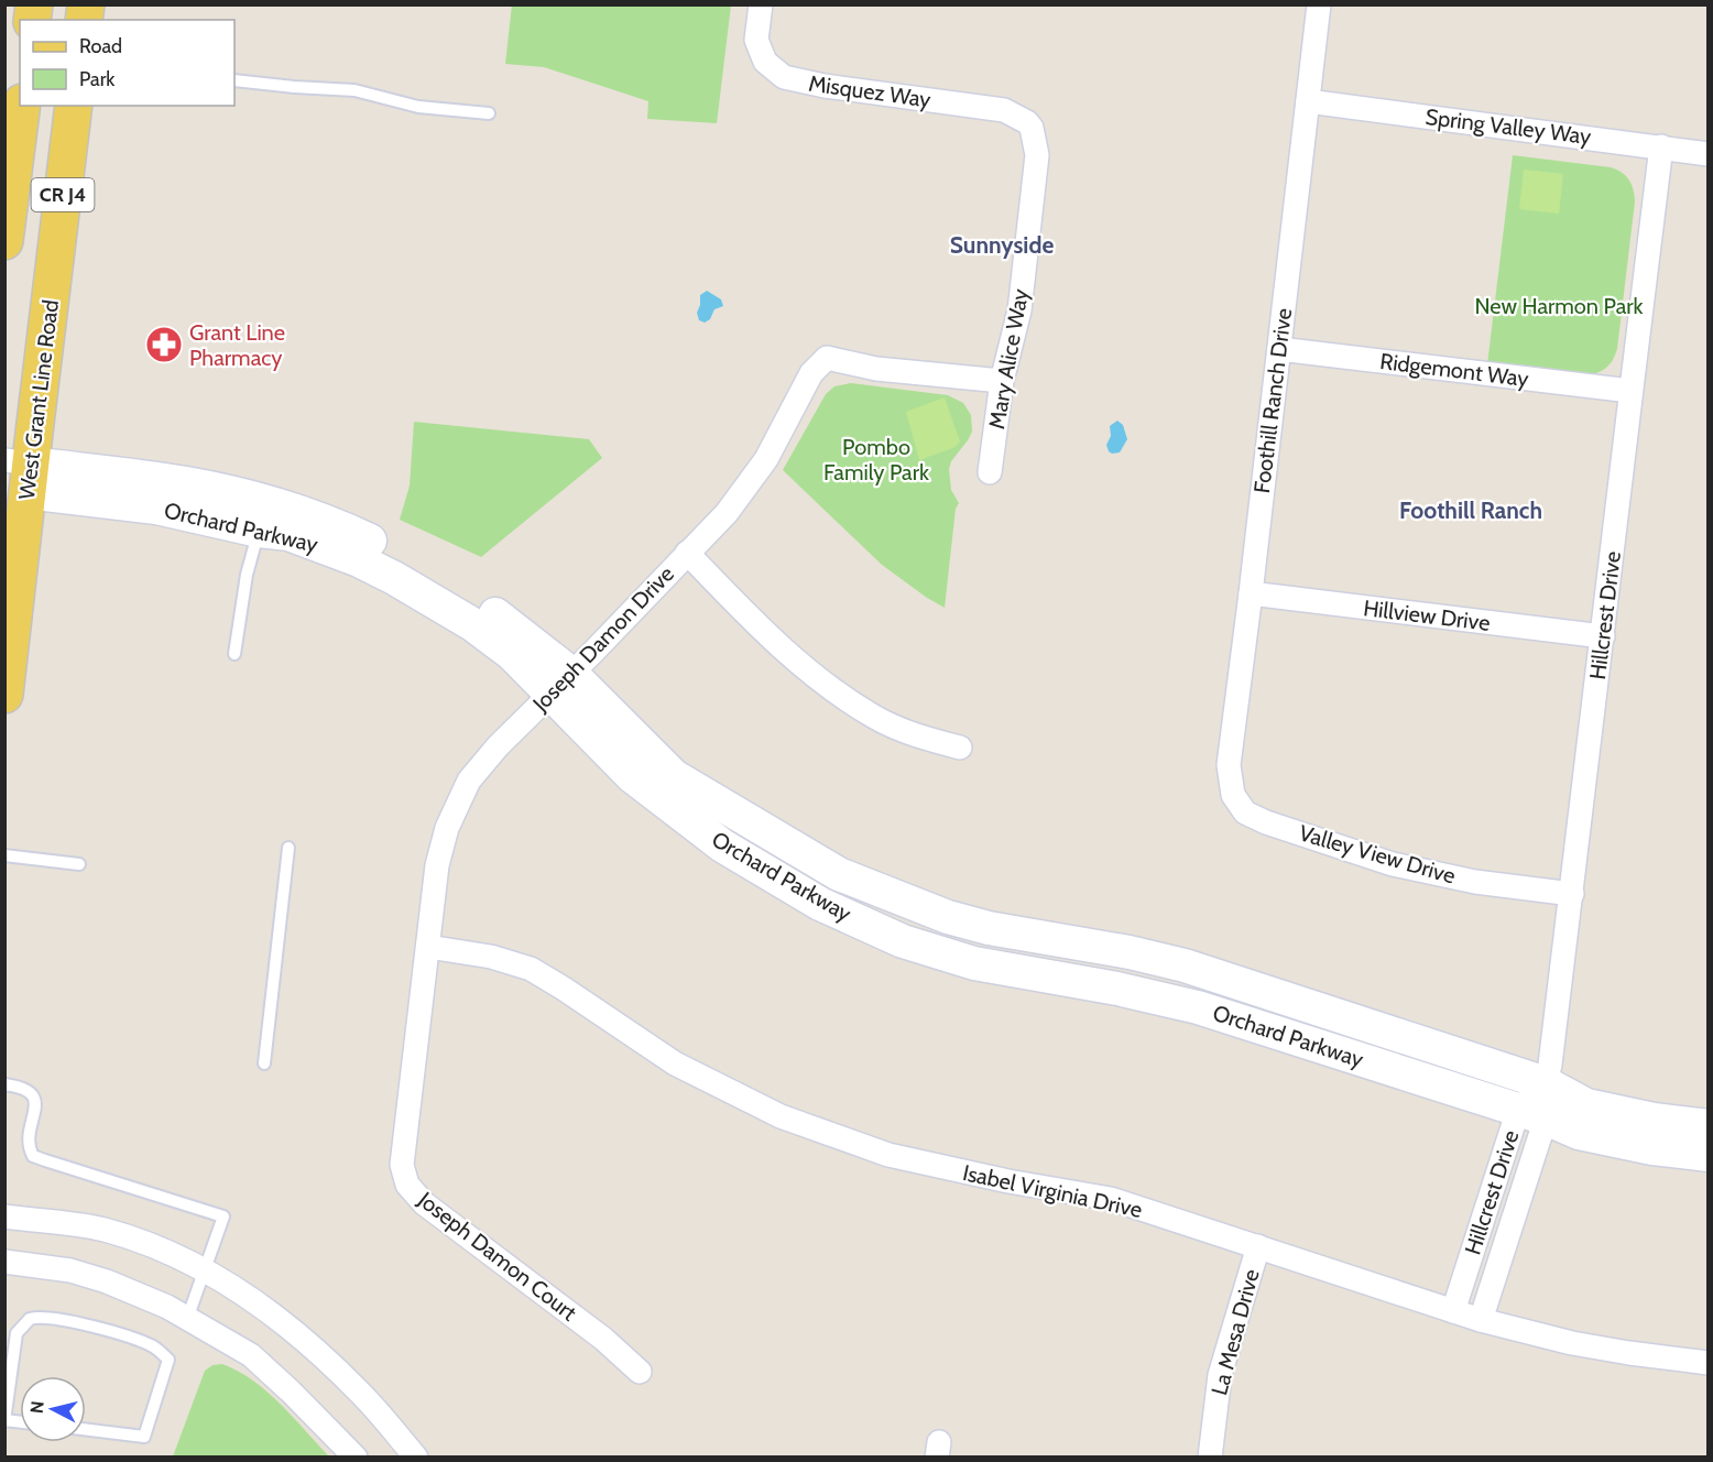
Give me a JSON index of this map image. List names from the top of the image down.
{
  "streets": {
    "main road": ["CR J4", "West Grant Line Road"],
    "street": [
      "Misquez Way",
      "Spring Valley Way",
      "Mary Alice Way",
      "Ridgemont Way",
      "Foothill Ranch Drive",
      "Orchard Parkway",
      "Hillview Drive",
      "Hillcrest Drive",
      "Joseph Damon Drive",
      "Valley View Drive",
      "Isabel Virginia Drive",
      "Joseph Damon Court",
      "La Mesa Drive"
    ]
  },
  "crossings": [
    ["Misquez Way", "Mary Alice Way"],
    ["Spring Valley Way", "Foothill Ranch Drive"],
    ["Spring Valley Way", "Hillcrest Drive"],
    ["Mary Alice Way", "Joseph Damon Drive"],
    ["Ridgemont Way", "Foothill Ranch Drive"],
    ["Ridgemont Way", "Hillcrest Drive"],
    ["West Grant Line Road", "Orchard Parkway"],
    ["Foothill Ranch Drive", "Hillview Drive"],
    ["Foothill Ranch Drive", "Valley View Drive"],
    ["Orchard Parkway", "Hillcrest Drive"],
    ["Orchard Parkway", "Joseph Damon Drive"],
    ["Hillview Drive", "Hillcrest Drive"],
    ["Hillcrest Drive", "Valley View Drive"],
    ["Hillcrest Drive", "Isabel Virginia Drive"],
    ["Joseph Damon Drive", "Isabel Virginia Drive"],
    ["Joseph Damon Drive", "Joseph Damon Court"],
    ["Isabel Virginia Drive", "La Mesa Drive"]
  ],
  "districts": ["Sunnyside", "Foothill Ranch"],
  "parks": ["New Harmon Park", "Pombo Family Park"],
  "places": {
    "pharmacy": ["Grant Line Pharmacy"]
  },
  "legend": ["Road", "Park"],
  "north": "left"
}
